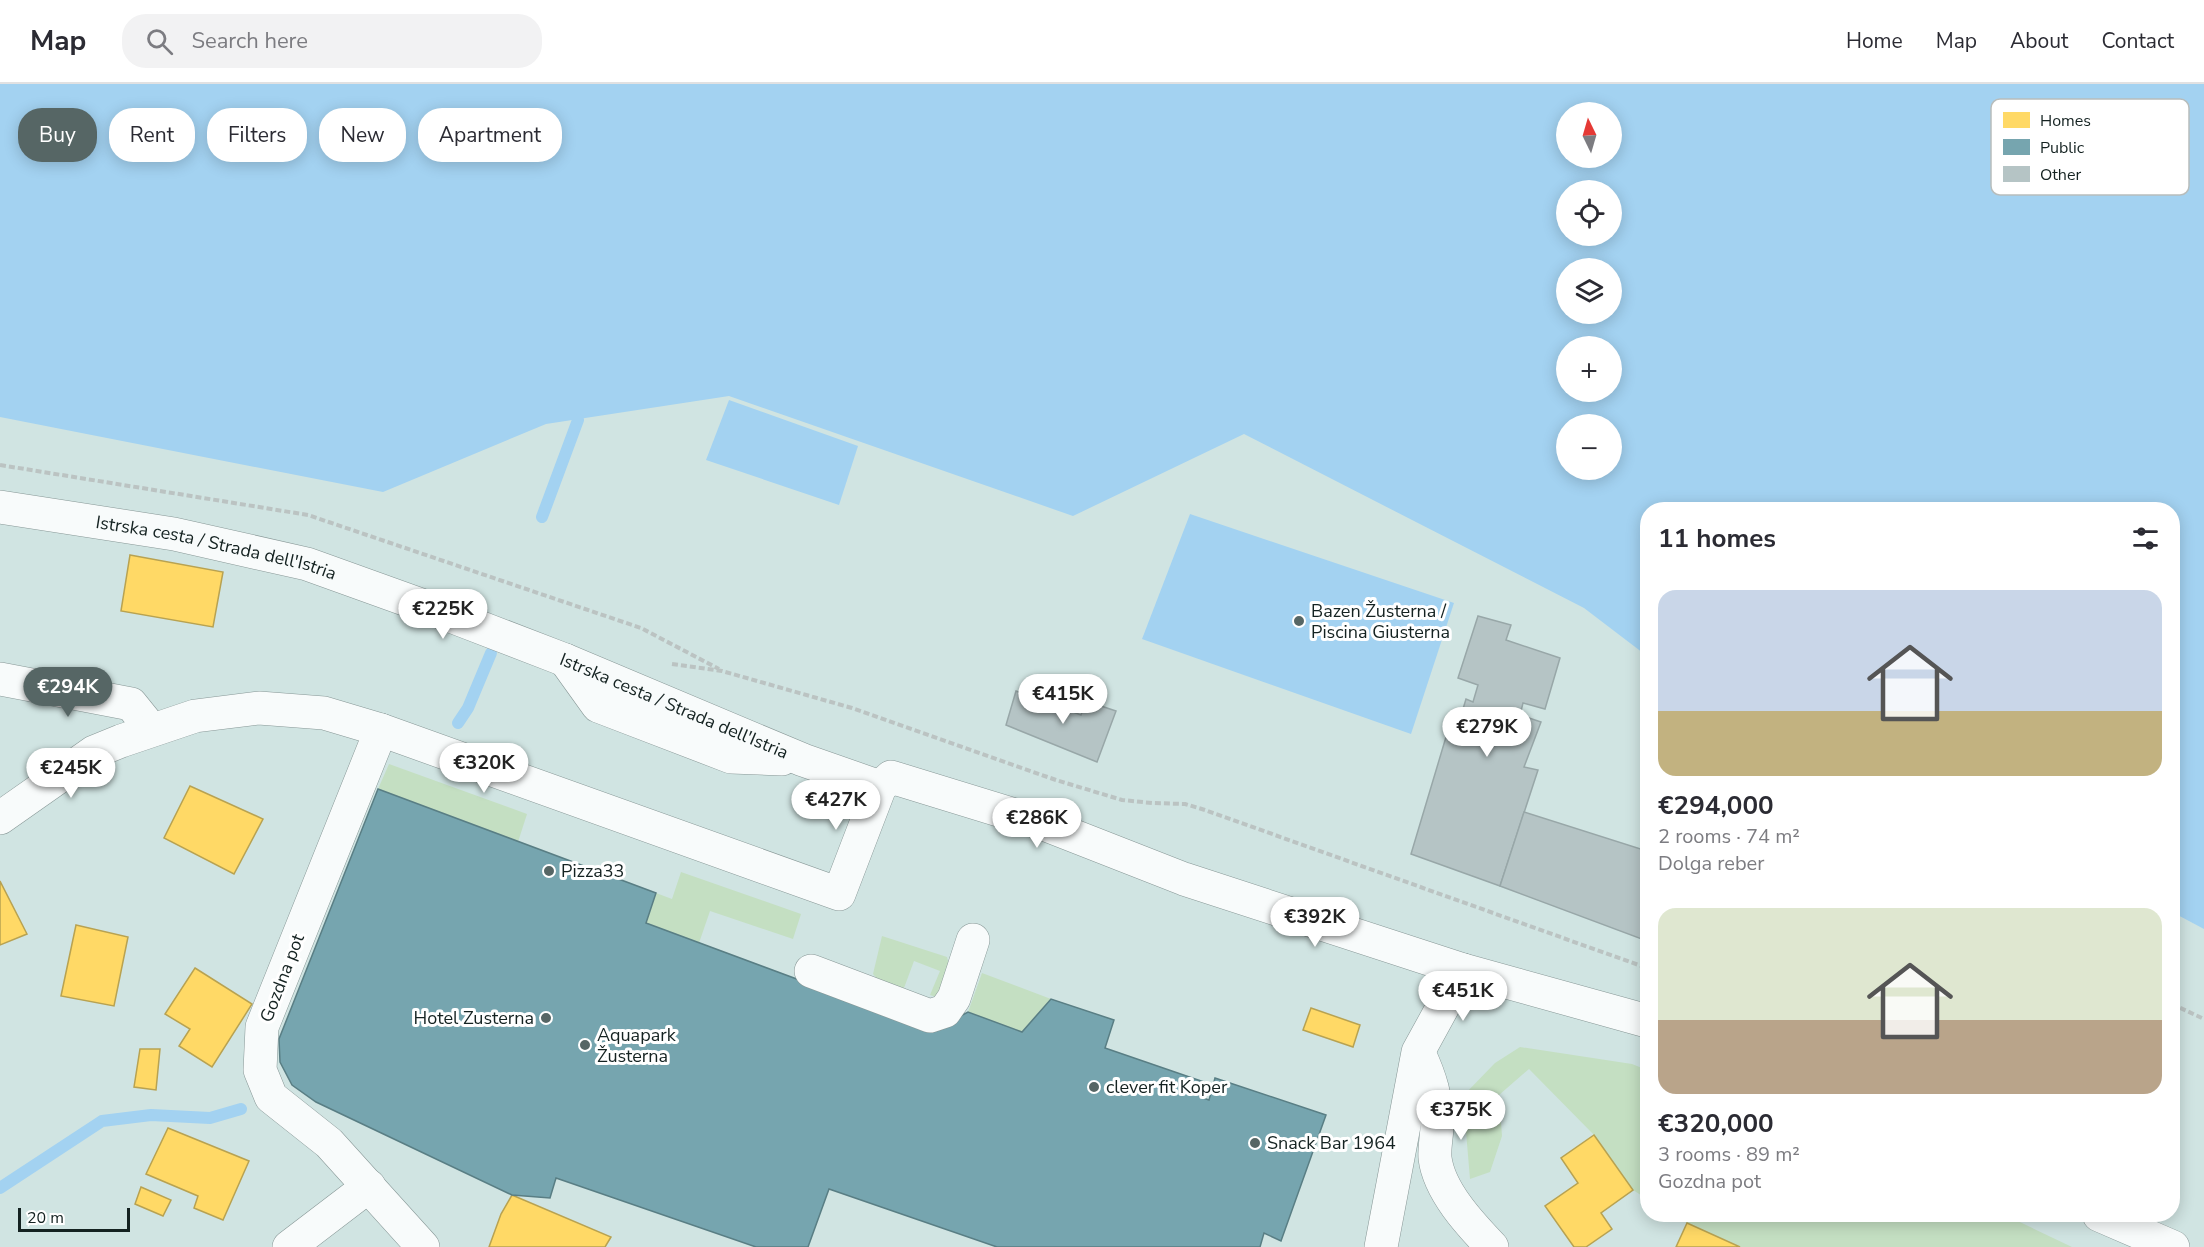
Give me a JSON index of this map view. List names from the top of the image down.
{
  "streets": {
    "street": ["Istrska cesta / Strada dell'Istria", "Gozdna pot"]
  },
  "places": [
    "Bazen Žusterna / Piscina Giusterna",
    "Pizza33",
    "Hotel Zusterna",
    "Aquapark Žusterna",
    "clever fit Koper",
    "Snack Bar 1964"
  ],
  "legend": ["Homes", "Public", "Other"],
  "scale_bar": "20 m",
  "north": "top",
  "page": {
    "header": "Map",
    "search": "Search here",
    "nav": [
      "Home",
      "Map",
      "About",
      "Contact"
    ],
    "map_buttons": ["+", "−"],
    "chip": [
      "Buy",
      "Rent",
      "Filters",
      "New",
      "Apartment"
    ],
    "heading": "11 homes",
    "list": [
      {
        "name": "€294,000",
        "note": "2 rooms · 74 m² · Dolga reber"
      },
      {
        "name": "€320,000",
        "note": "3 rooms · 89 m² · Gozdna pot"
      }
    ],
    "price": [
      "€225K",
      "€294K",
      "€415K",
      "€279K",
      "€320K",
      "€245K",
      "€427K",
      "€286K",
      "€392K",
      "€451K",
      "€375K"
    ],
    "scale": "20 m"
  }
}
